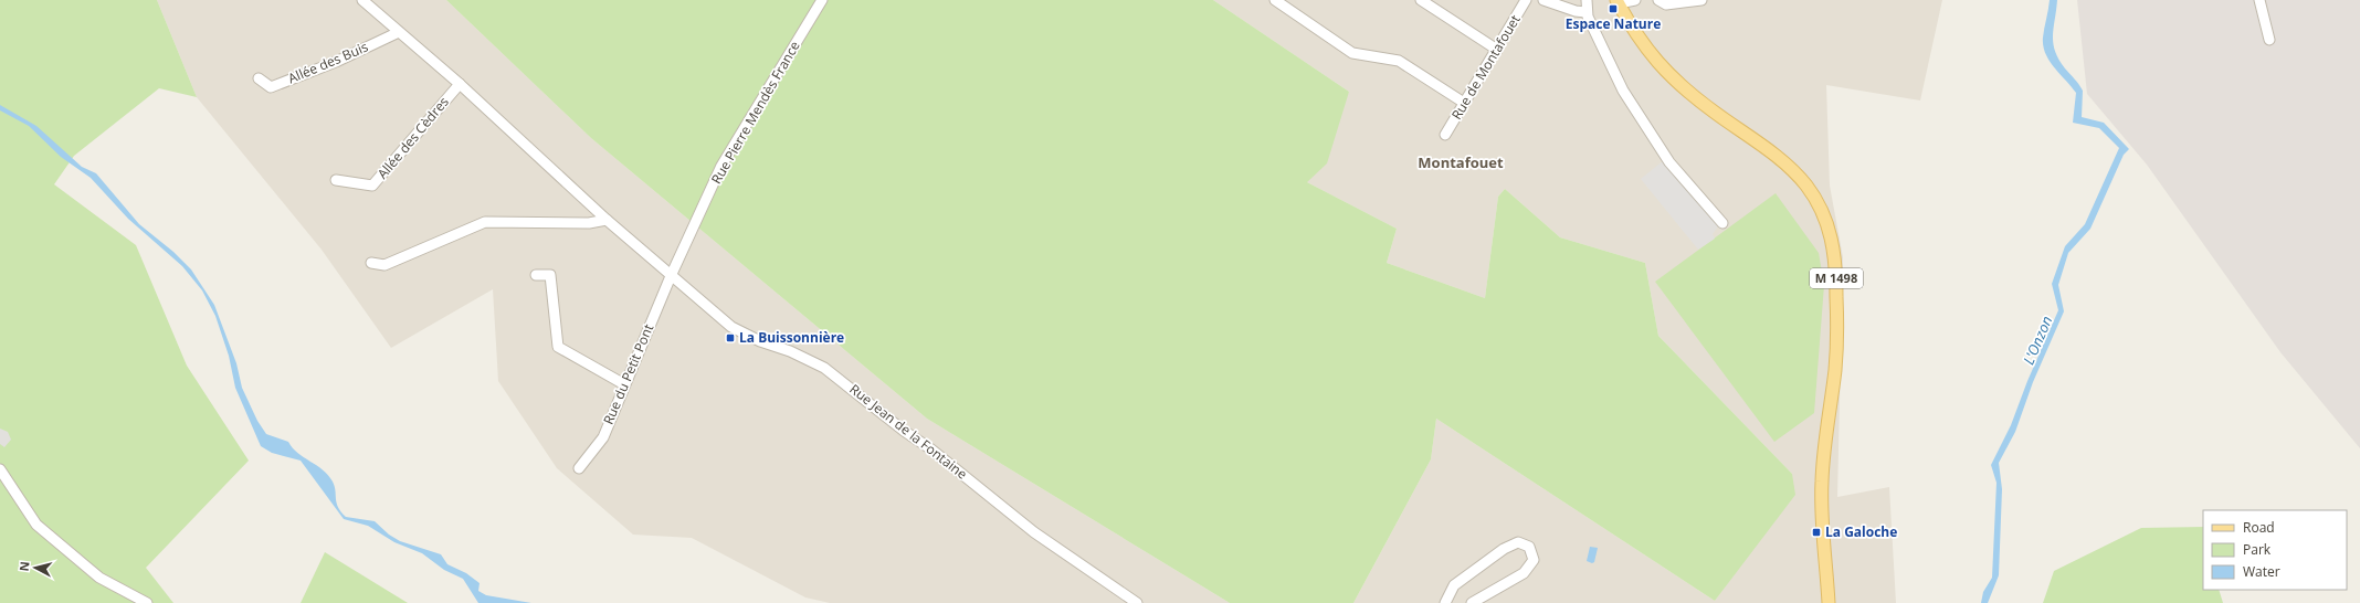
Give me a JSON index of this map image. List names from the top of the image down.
{
  "streets": {
    "main road": ["M 1498"],
    "street": [
      "Allée des Buis",
      "Rue de Montafouet",
      "Rue Pierre Mendès France",
      "Allée des Cèdres",
      "Rue du Petit Pont",
      "Rue Jean de la Fontaine"
    ]
  },
  "crossings": [
    ["Rue Pierre Mendès France", "Rue du Petit Pont"],
    ["Rue Pierre Mendès France", "Rue Jean de la Fontaine"],
    ["Allée des Cèdres", "Rue Jean de la Fontaine"],
    ["Rue du Petit Pont", "Rue Jean de la Fontaine"]
  ],
  "districts": ["Montafouet"],
  "water": ["L'Onzon"],
  "places": {
    "transit": ["Espace Nature", "La Buissonnière", "La Galoche"]
  },
  "legend": ["Road", "Park", "Water"],
  "north": "left"
}
